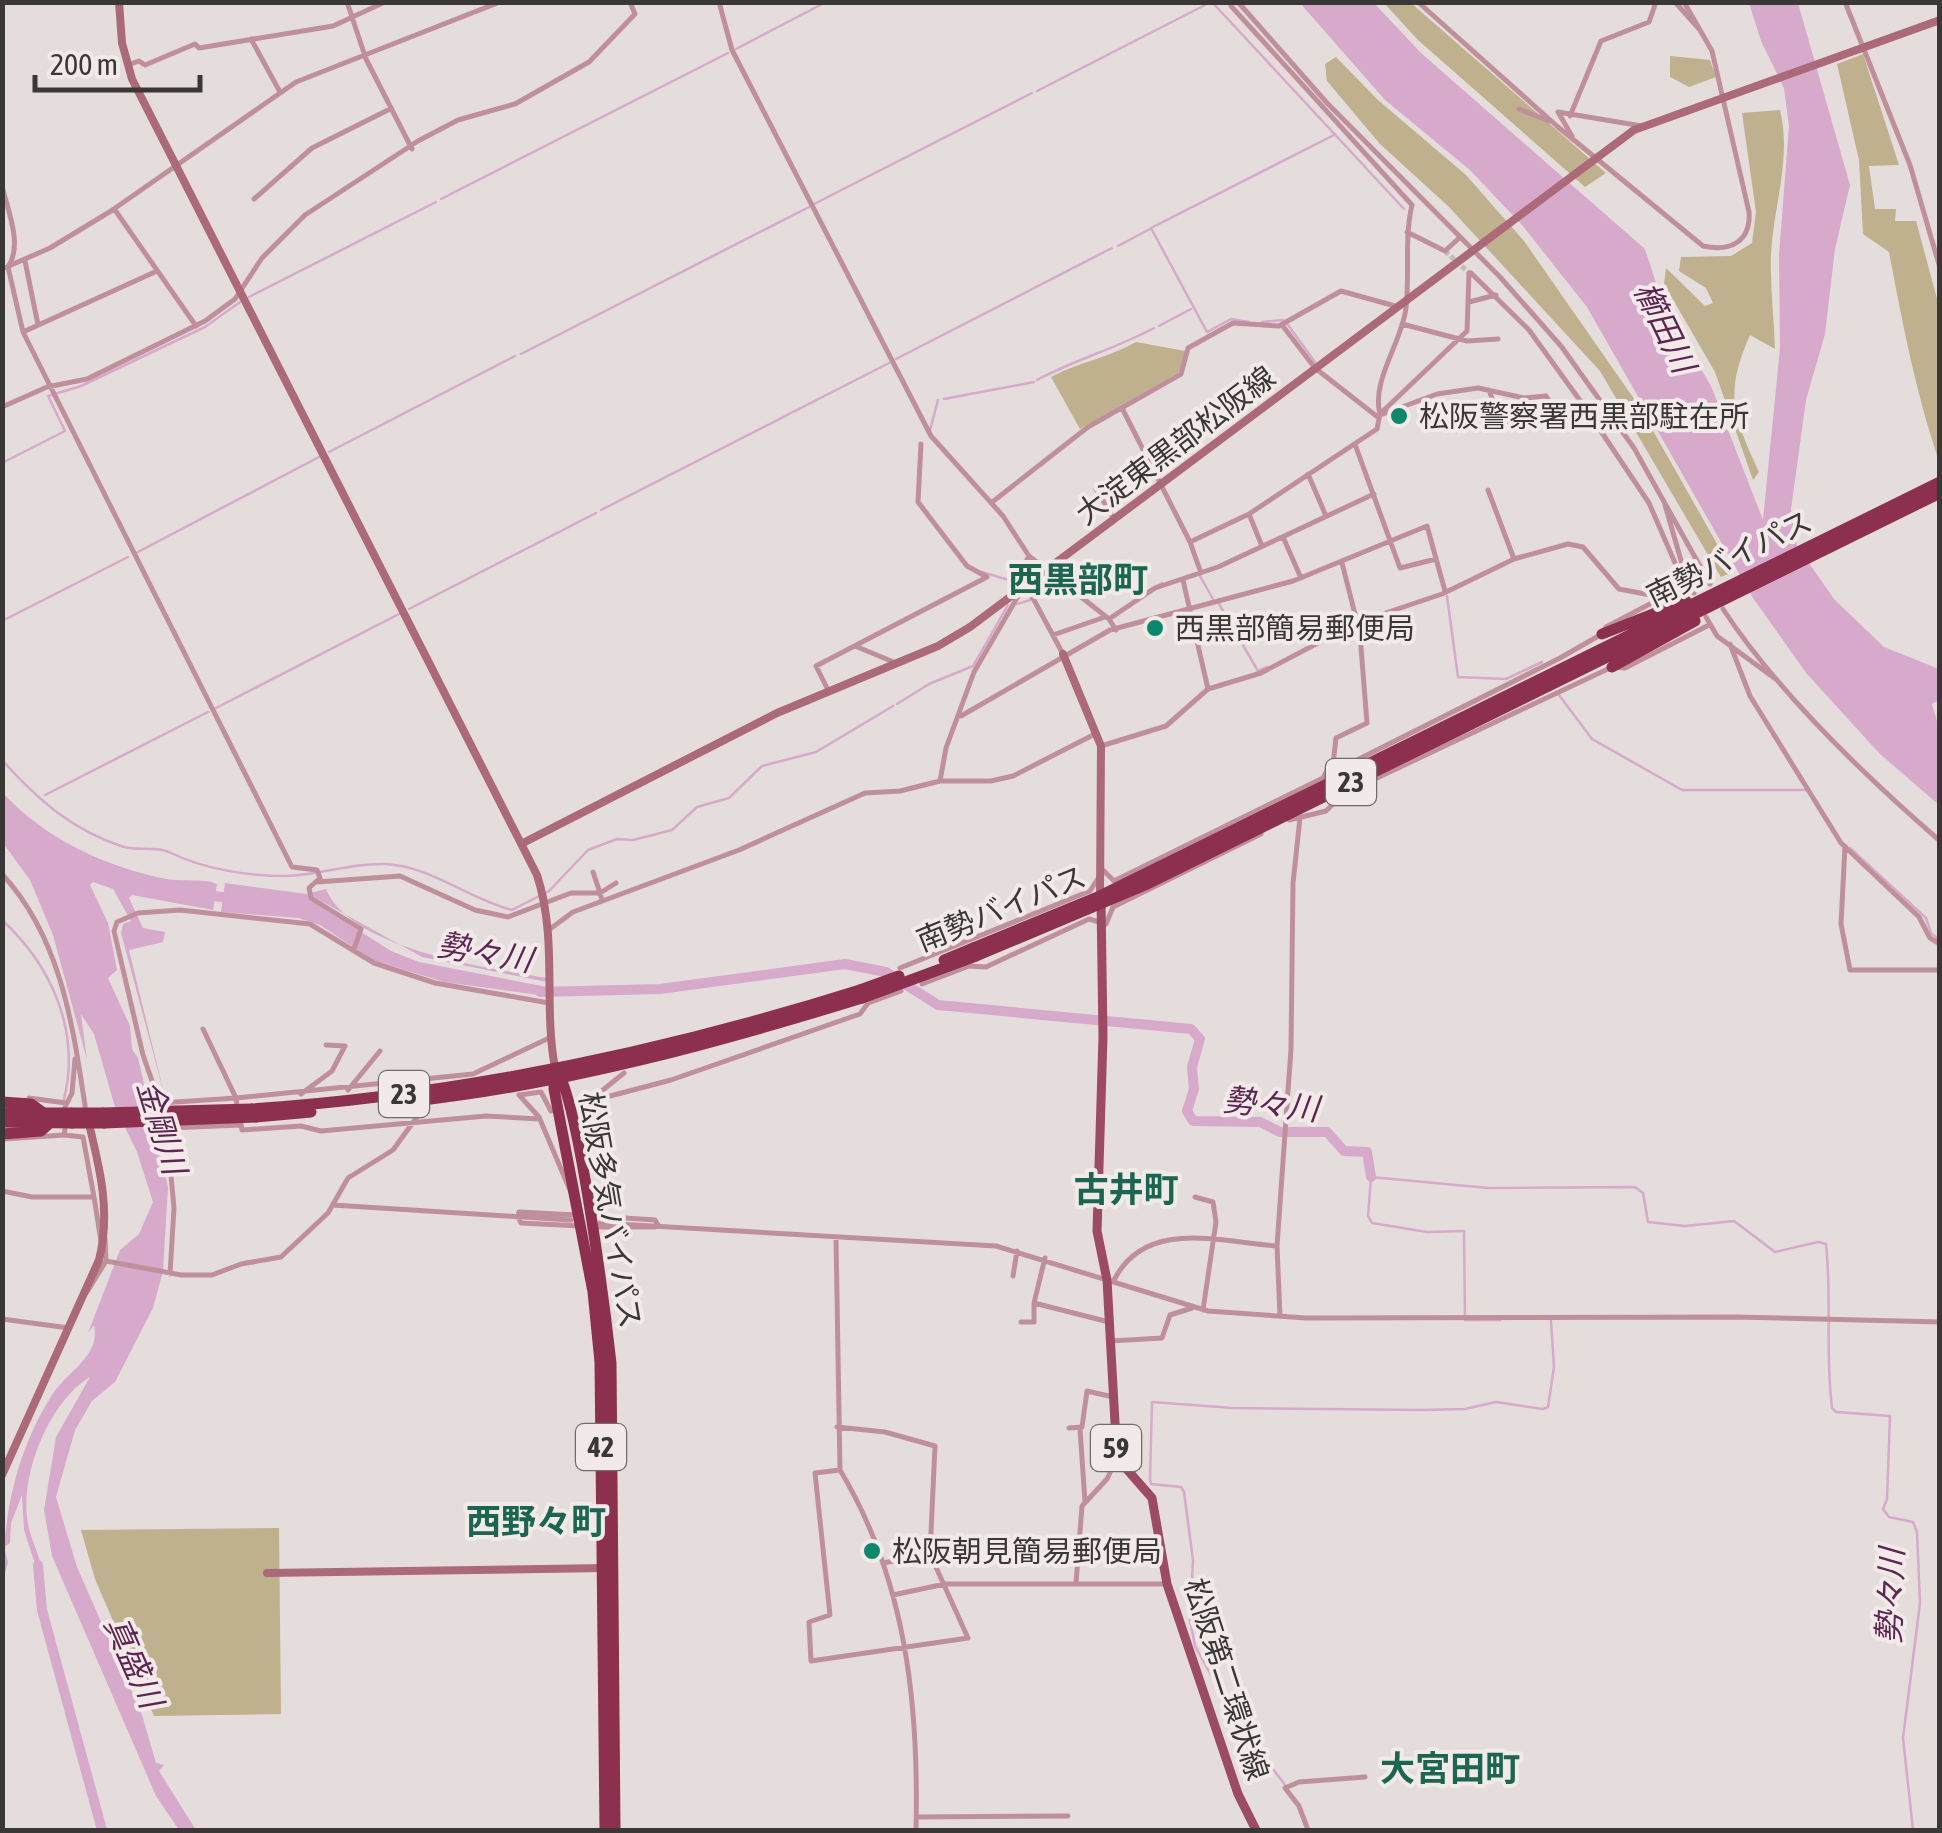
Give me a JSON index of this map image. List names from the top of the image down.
{
  "streets": {
    "highway": [
      "南勢バイパス",
      "23",
      "松阪多気バイパス",
      "42"
    ],
    "main road": ["大淀東黒部松阪線", "59", "松阪第二環状線"]
  },
  "crossings": [
    ["南勢バイパス", "松阪多気バイパス"],
    ["南勢バイパス", "59"],
    ["59", "松阪第二環状線"]
  ],
  "districts": [
    "西黒部町",
    "古井町",
    "西野々町",
    "大宮田町"
  ],
  "water": [
    "櫛田川",
    "勢々川",
    "金剛川",
    "真盛川"
  ],
  "places": ["松阪警察署西黒部駐在所", "西黒部簡易郵便局", "松阪朝見簡易郵便局"],
  "scale_bar": "200 m"
}
